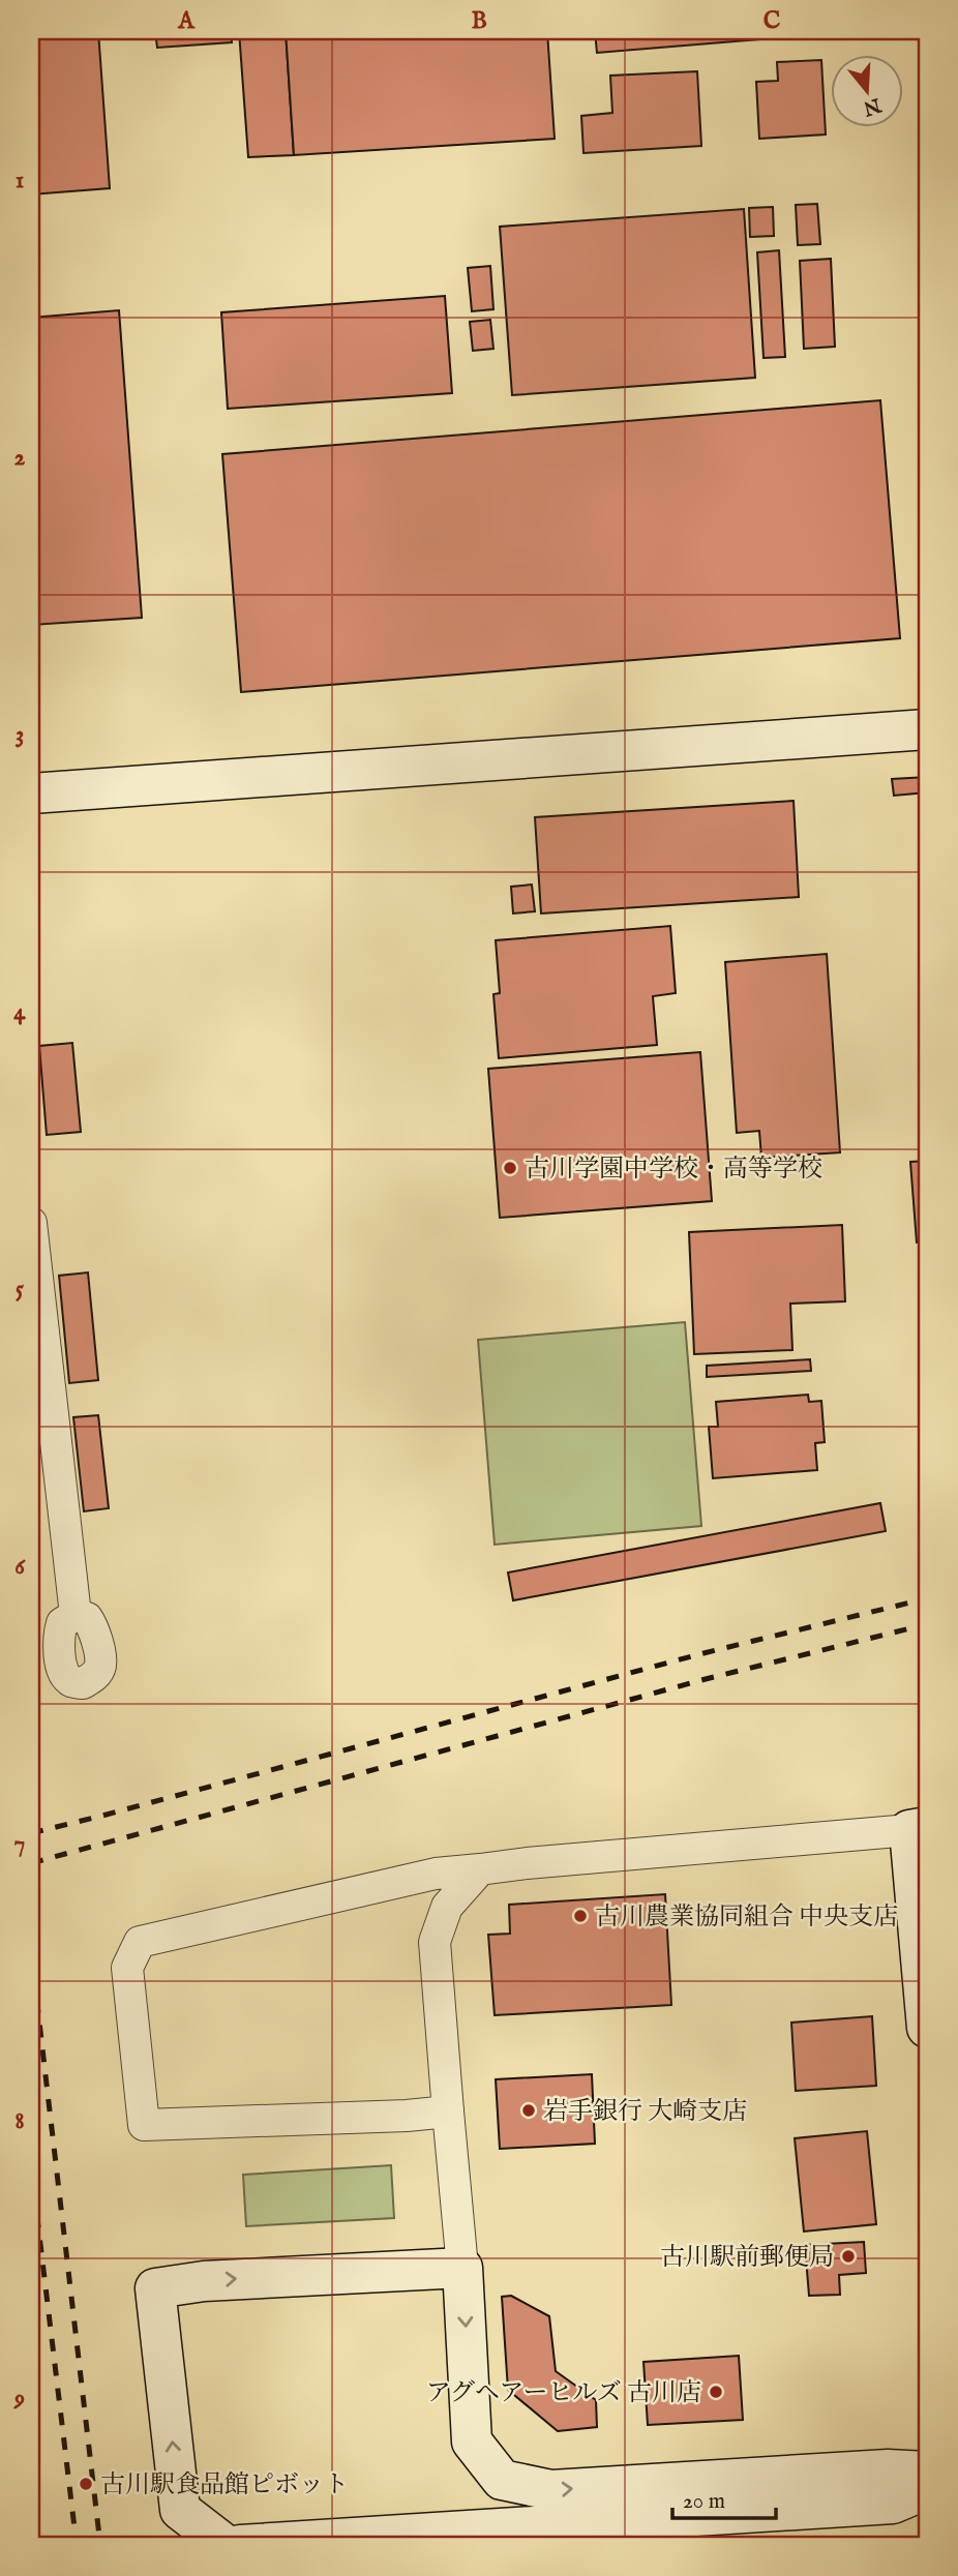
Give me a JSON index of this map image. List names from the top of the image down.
{
  "places": [
    "古川学園中学校・高等学校",
    "古川農業協同組合 中央支店",
    "岩手銀行 大崎支店",
    "古川駅前郵便局",
    "アグヘアーヒルズ 古川店",
    "古川駅食品館ピボット"
  ],
  "scale_bar": "20 m",
  "north": "bottom",
  "grid": {
    "columns": ["A", "B", "C"],
    "rows": [
      "1",
      "2",
      "3",
      "4",
      "5",
      "6",
      "7",
      "8",
      "9"
    ]
  }
}
